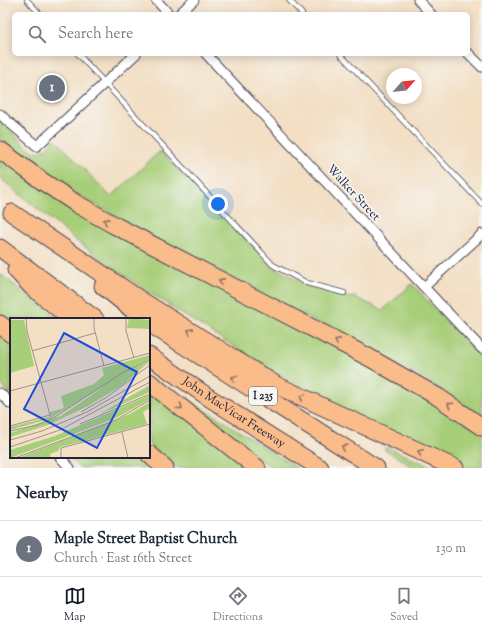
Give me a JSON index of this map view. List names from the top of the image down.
{
  "streets": {
    "highway": ["I 235", "John MacVicar Freeway"],
    "street": ["Walker Street"]
  },
  "north": "top right",
  "page": {
    "search": "Search here",
    "pins": "1",
    "heading": "Nearby",
    "list": [
      {
        "mark": "1",
        "name": "Maple Street Baptist Church",
        "note": "Church · East 16th Street",
        "value": "130 m"
      }
    ],
    "nav": ["Map", "Directions", "Saved"]
  }
}
